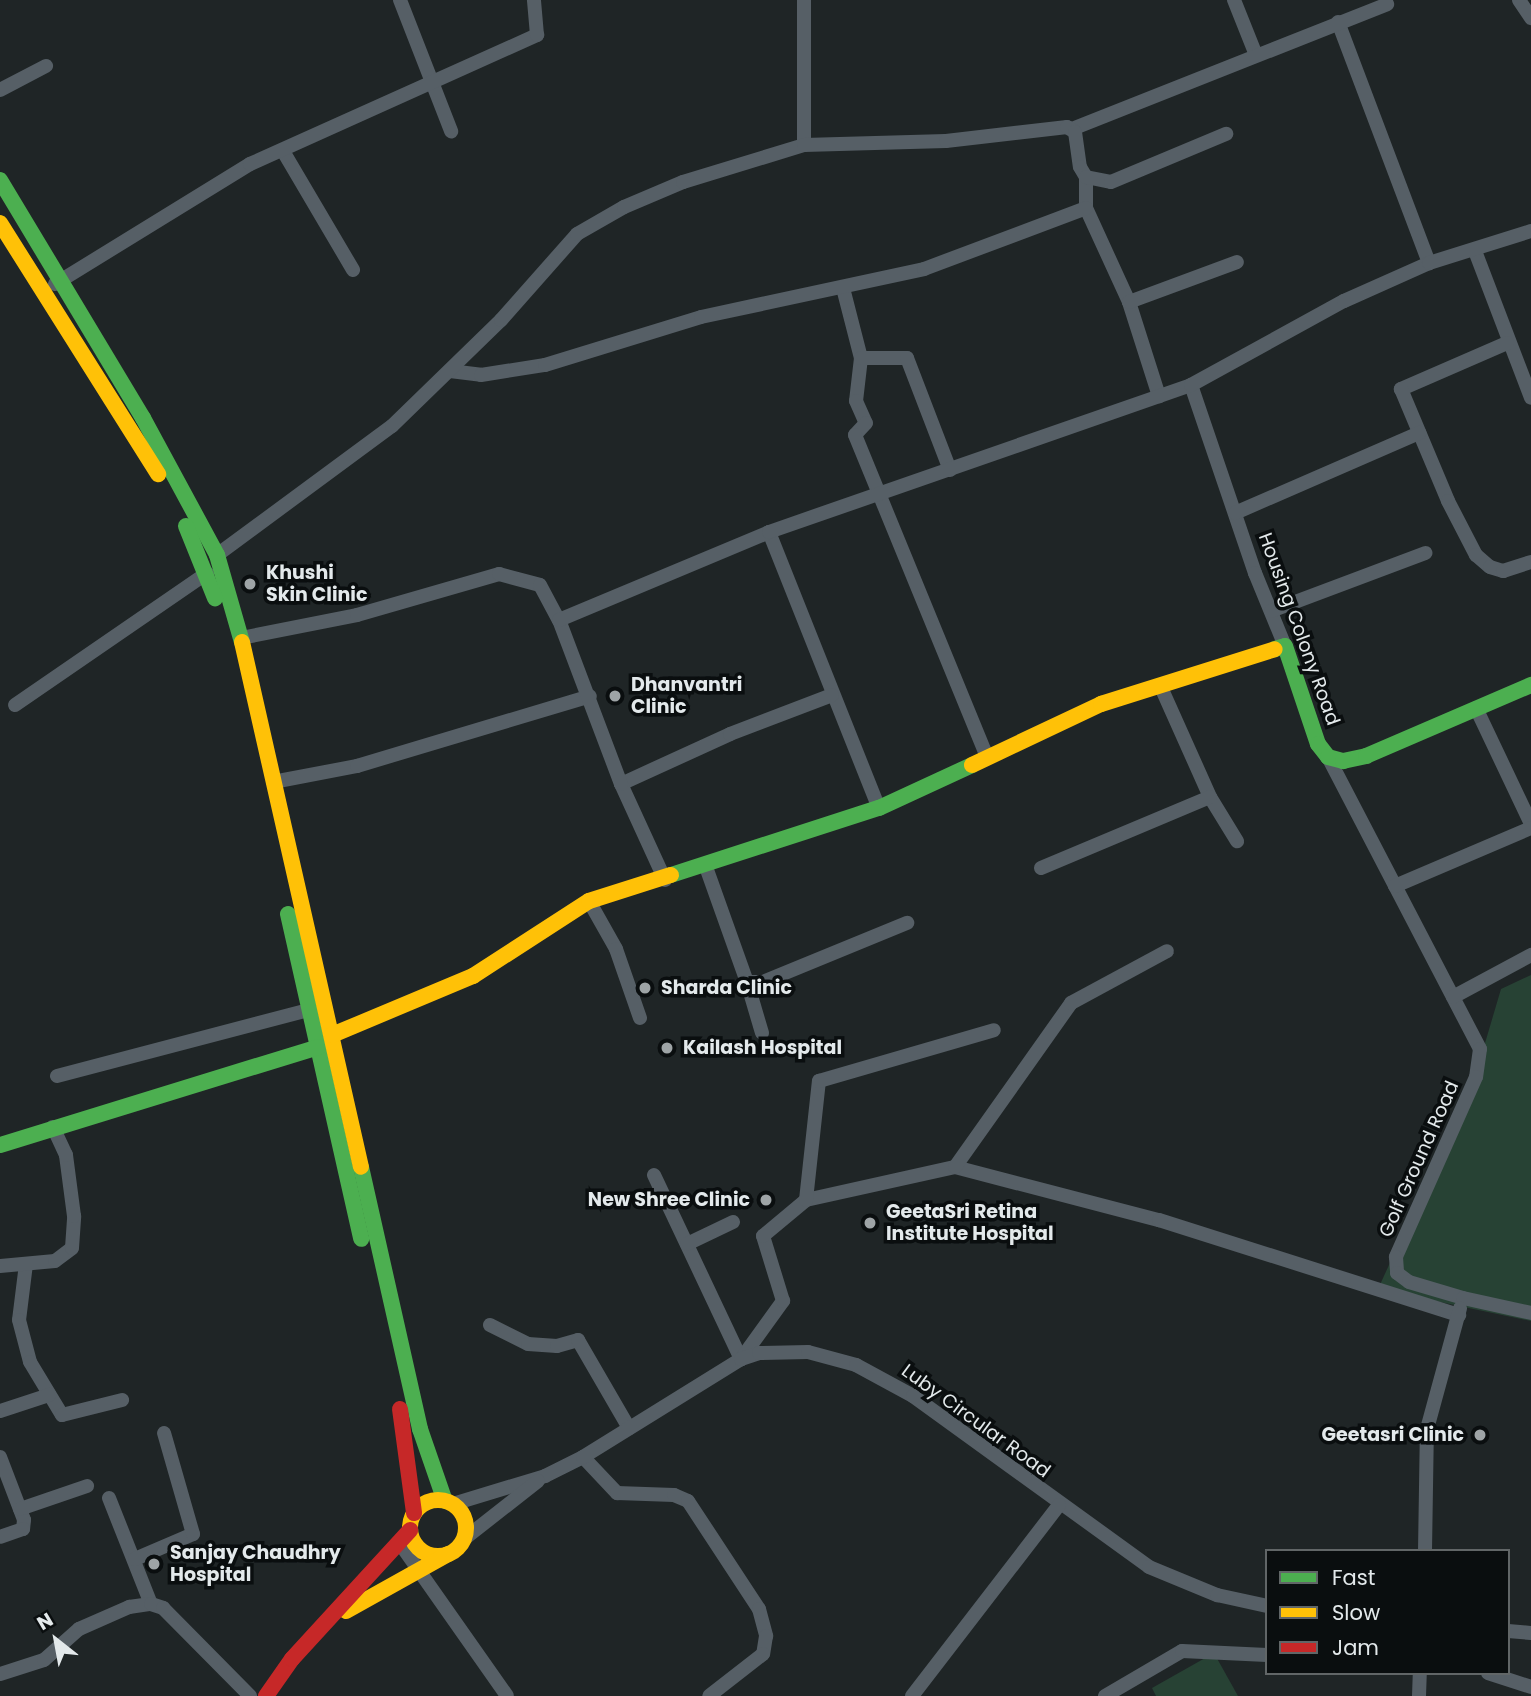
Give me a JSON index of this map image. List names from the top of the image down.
{
  "streets": {
    "main road": ["Housing Colony Road"],
    "street": ["Golf Ground Road", "Luby Circular Road"]
  },
  "places": [
    "Khushi Skin Clinic",
    "Dhanvantri Clinic",
    "Sharda Clinic",
    "Kailash Hospital",
    "New Shree Clinic",
    "GeetaSri Retina Institute Hospital",
    "Geetasri Clinic",
    "Sanjay Chaudhry Hospital"
  ],
  "legend": ["Fast", "Slow", "Jam"],
  "north": "top left"
}
